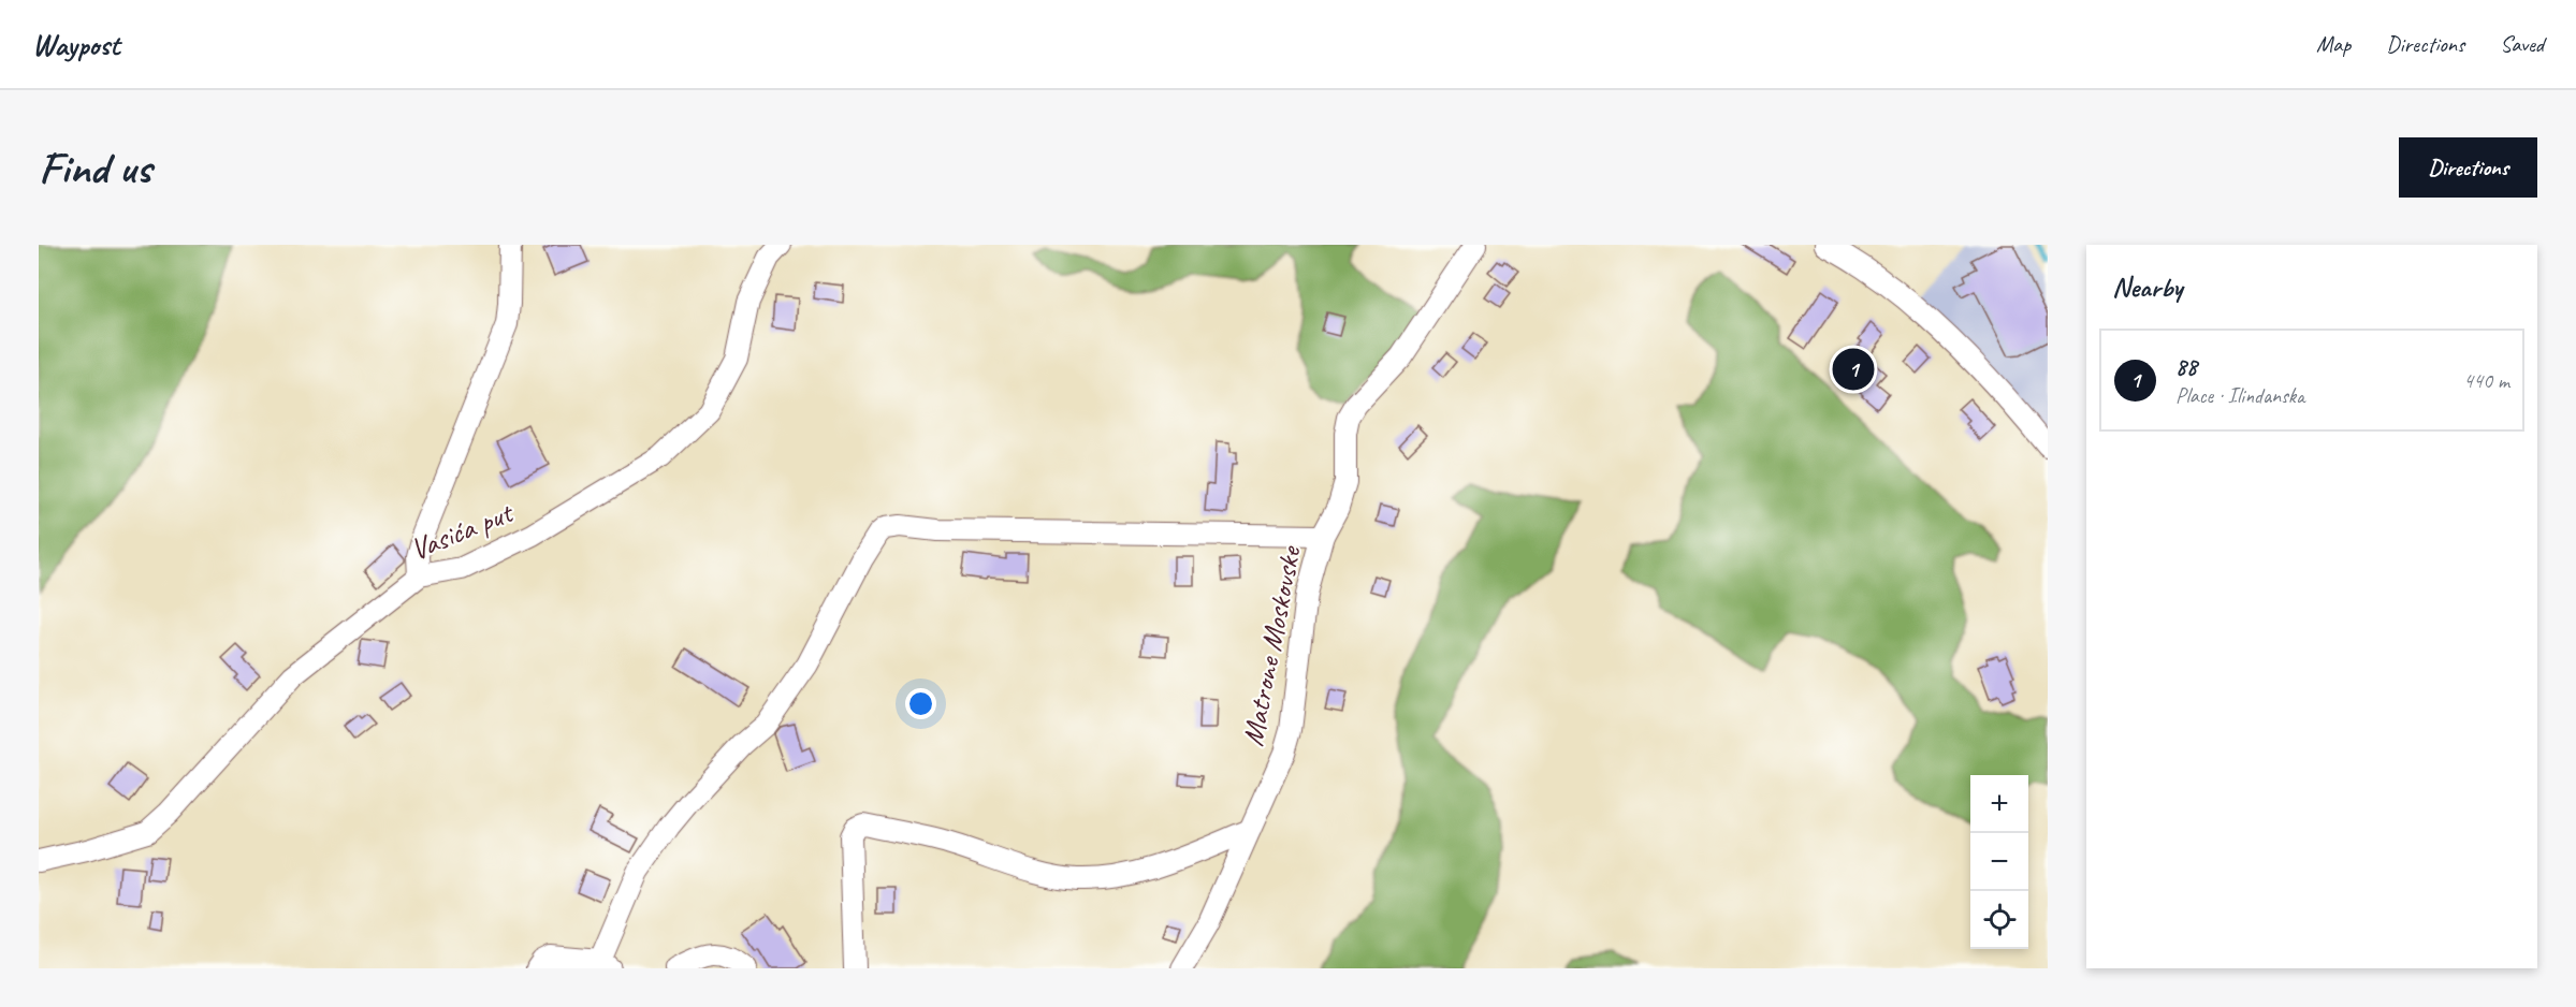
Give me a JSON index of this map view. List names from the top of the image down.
{
  "streets": {
    "street": ["Vasića put", "Matrone Moskovske"]
  },
  "page": {
    "header": "Waypost",
    "nav": ["Map", "Directions", "Saved"],
    "buttons": "Directions",
    "title": "Find us",
    "heading": "Nearby",
    "list": [
      {
        "mark": "1",
        "name": "88",
        "note": "Place · Ilindanska",
        "value": "440 m"
      }
    ],
    "pins": "1",
    "map_buttons": ["+", "−"]
  }
}
